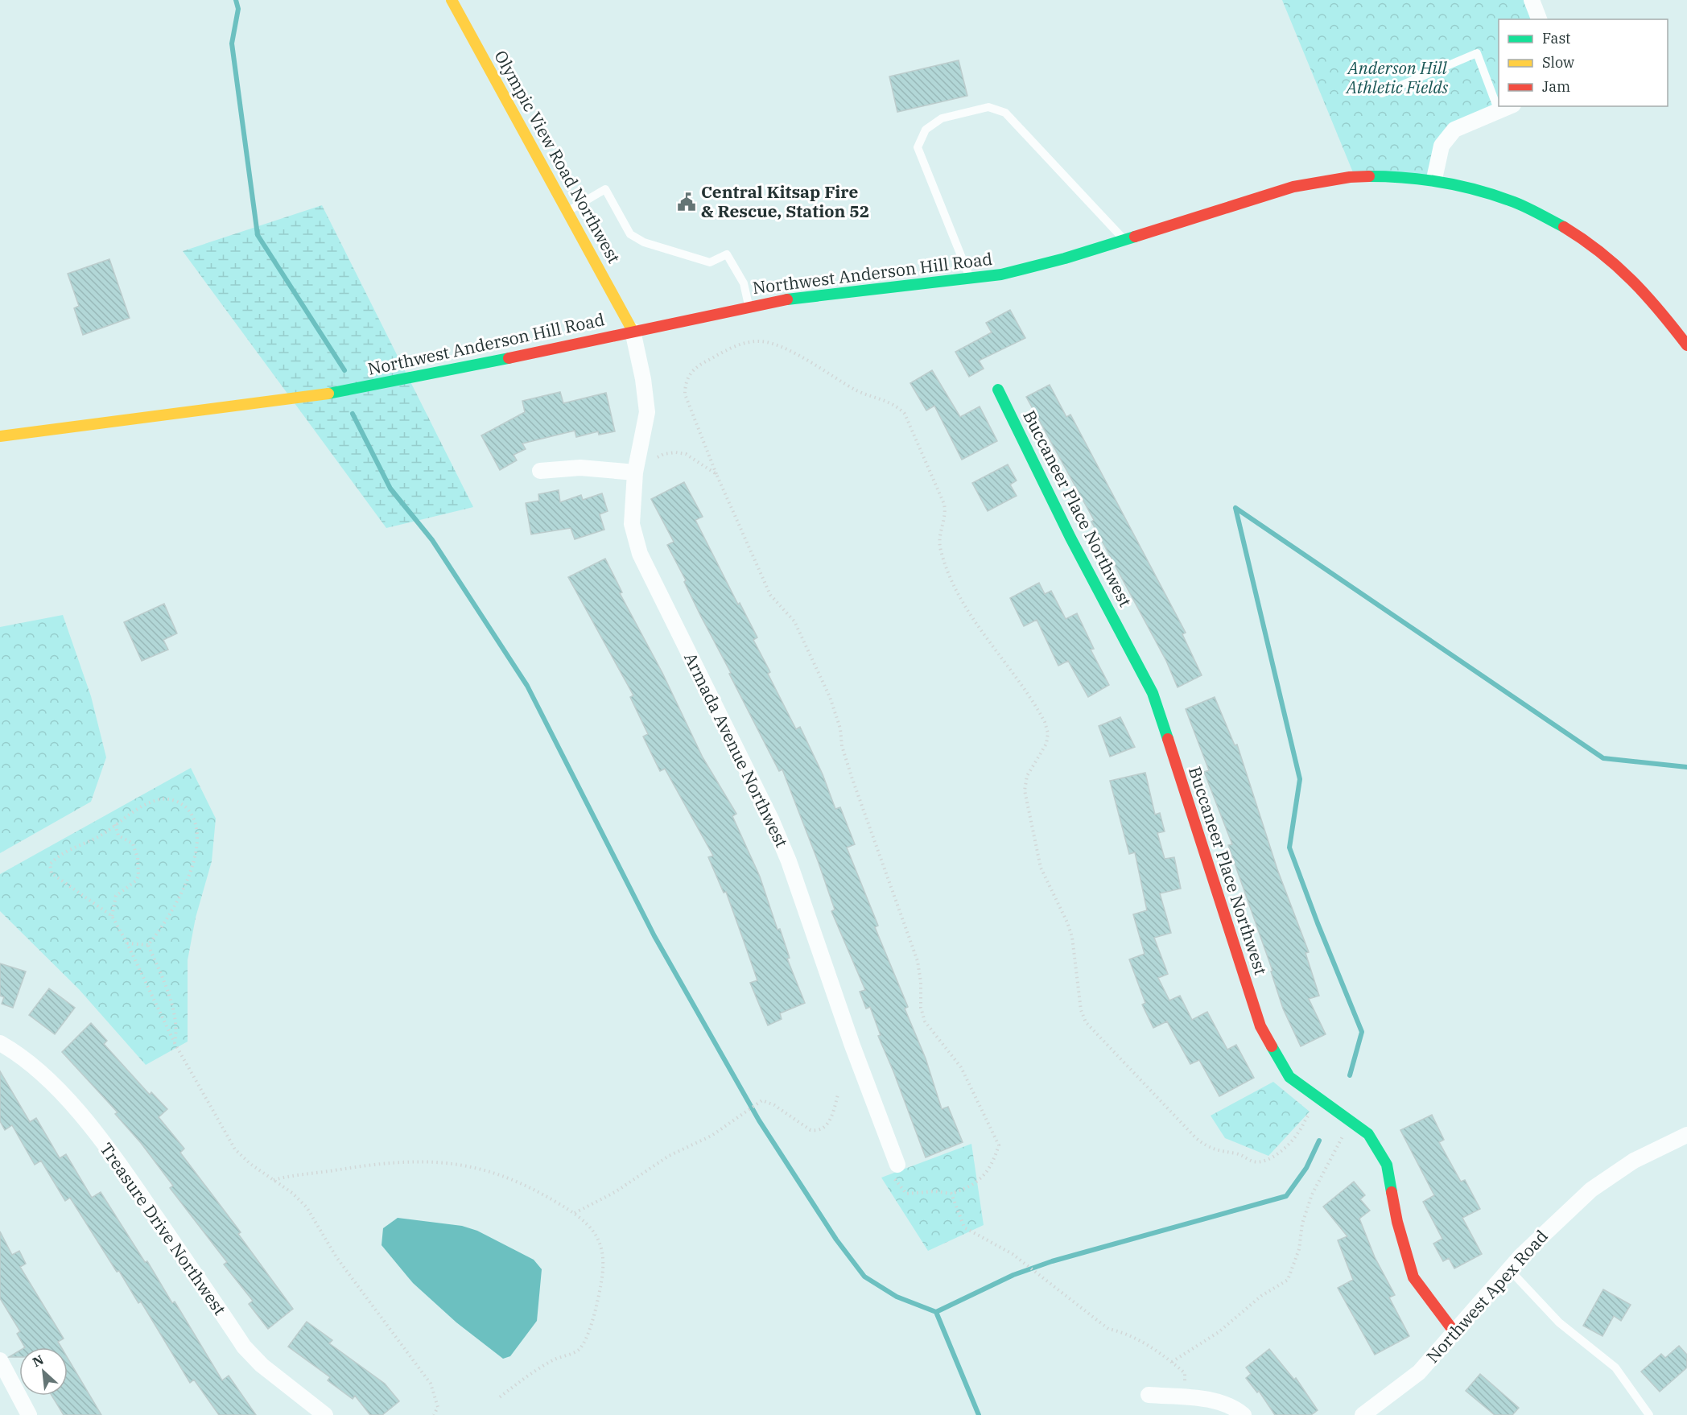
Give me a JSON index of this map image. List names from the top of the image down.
{
  "streets": {
    "main road": ["Olympic View Road Northwest", "Northwest Anderson Hill Road", "Buccaneer Place Northwest"],
    "street": ["Armada Avenue Northwest", "Treasure Drive Northwest", "Northwest Apex Road"]
  },
  "crossings": [
    ["Olympic View Road Northwest", "Northwest Anderson Hill Road"],
    ["Olympic View Road Northwest", "Armada Avenue Northwest"],
    ["Northwest Anderson Hill Road", "Armada Avenue Northwest"],
    ["Buccaneer Place Northwest", "Northwest Apex Road"]
  ],
  "parks": ["Anderson Hill Athletic Fields"],
  "places": {
    "public building": ["Central Kitsap Fire & Rescue, Station 52"]
  },
  "legend": ["Fast", "Slow", "Jam"],
  "north": "top left"
}
